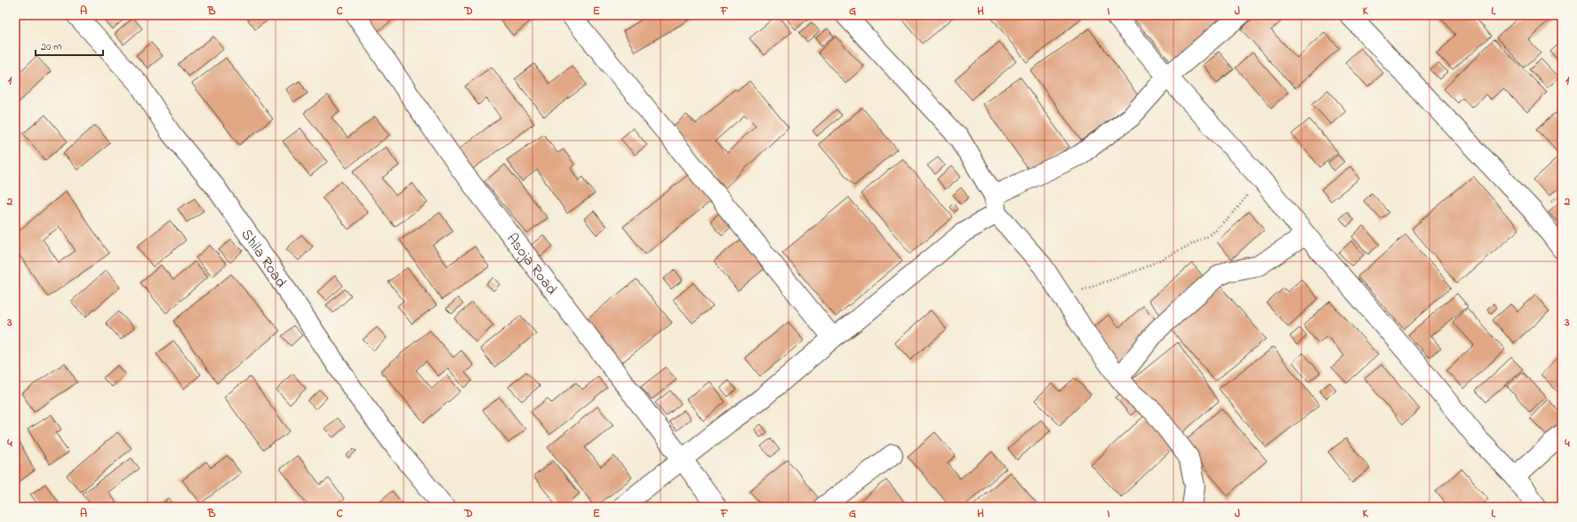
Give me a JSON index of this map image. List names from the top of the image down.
{
  "streets": {
    "street": ["Shila Road", "Asoja Road"]
  },
  "scale_bar": "20 m",
  "grid": {
    "columns": [
      "A",
      "B",
      "C",
      "D",
      "E",
      "F",
      "G",
      "H",
      "I",
      "J",
      "K",
      "L"
    ],
    "rows": [
      "1",
      "2",
      "3",
      "4"
    ]
  }
}
